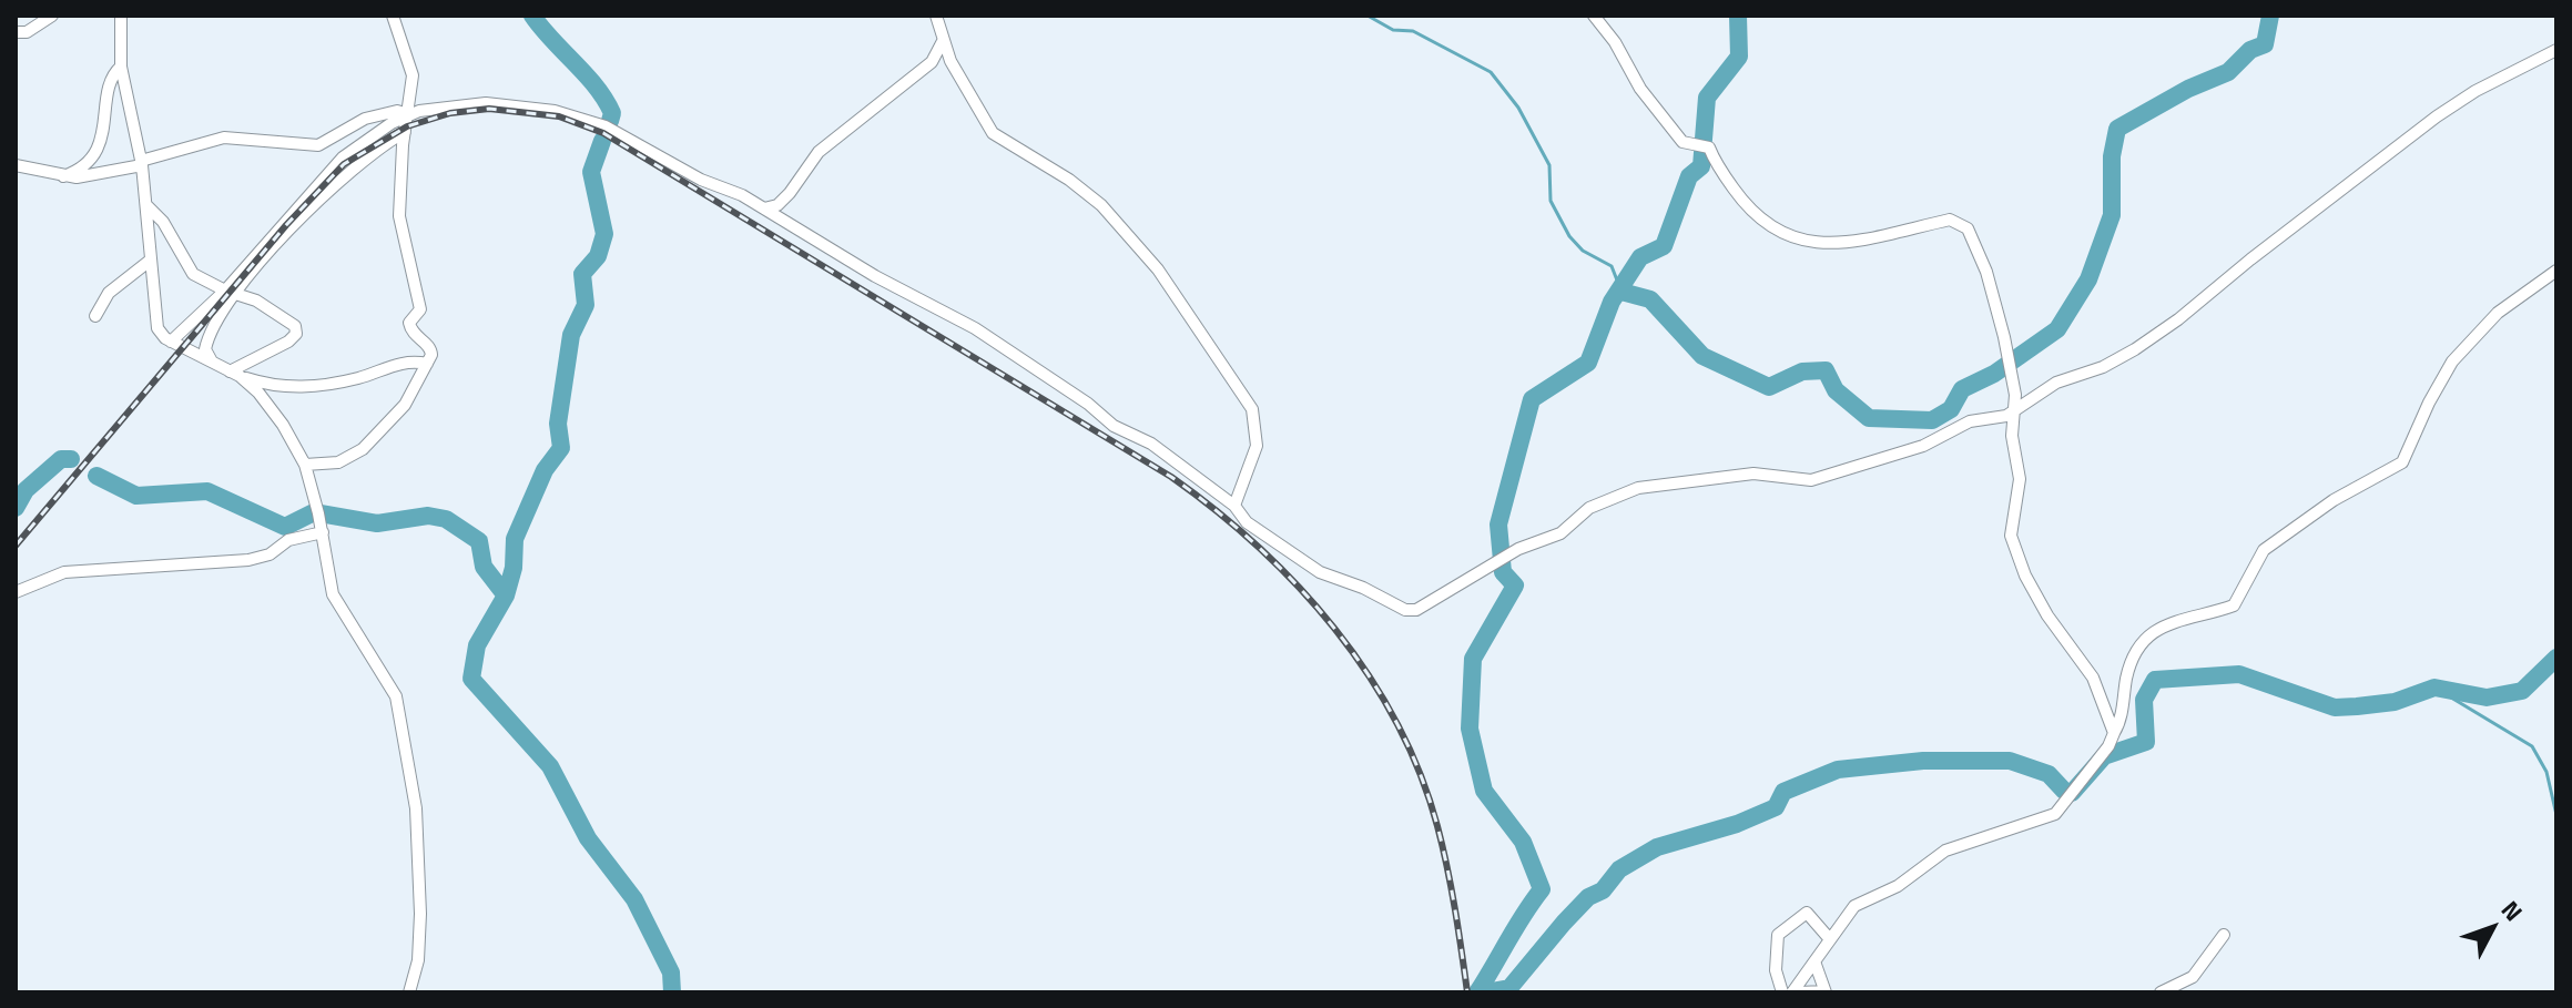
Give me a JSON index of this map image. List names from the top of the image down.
{
  "north": "top right"
}
